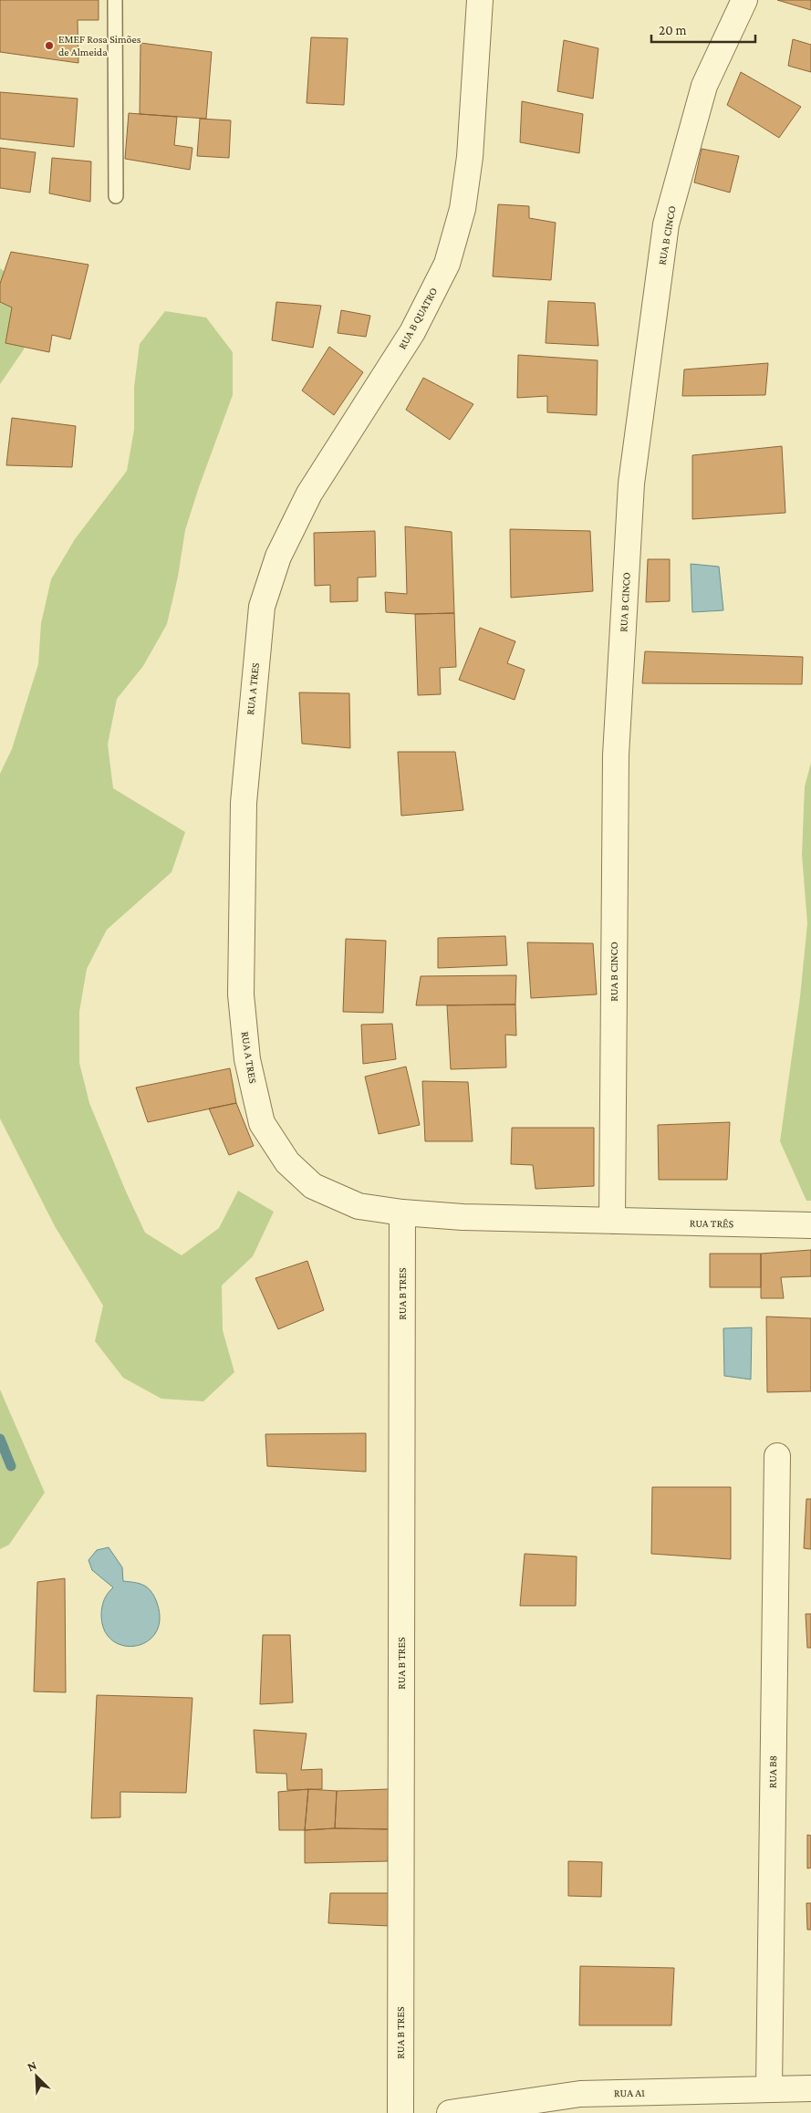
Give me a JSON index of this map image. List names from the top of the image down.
{
  "streets": {
    "street": [
      "RUA B CINCO",
      "RUA B QUATRO",
      "RUA A TRES",
      "RUA TRÊS",
      "RUA B TRES",
      "RUA B8",
      "RUA A1"
    ]
  },
  "crossings": [
    ["RUA B CINCO", "RUA A TRES"],
    ["RUA B CINCO", "RUA TRÊS"],
    ["RUA B QUATRO", "RUA A TRES"],
    ["RUA A TRES", "RUA TRÊS"],
    ["RUA A TRES", "RUA B TRES"],
    ["RUA B8", "RUA A1"]
  ],
  "places": ["EMEF Rosa Simões de Almeida"],
  "scale_bar": "20 m",
  "north": "top left"
}
